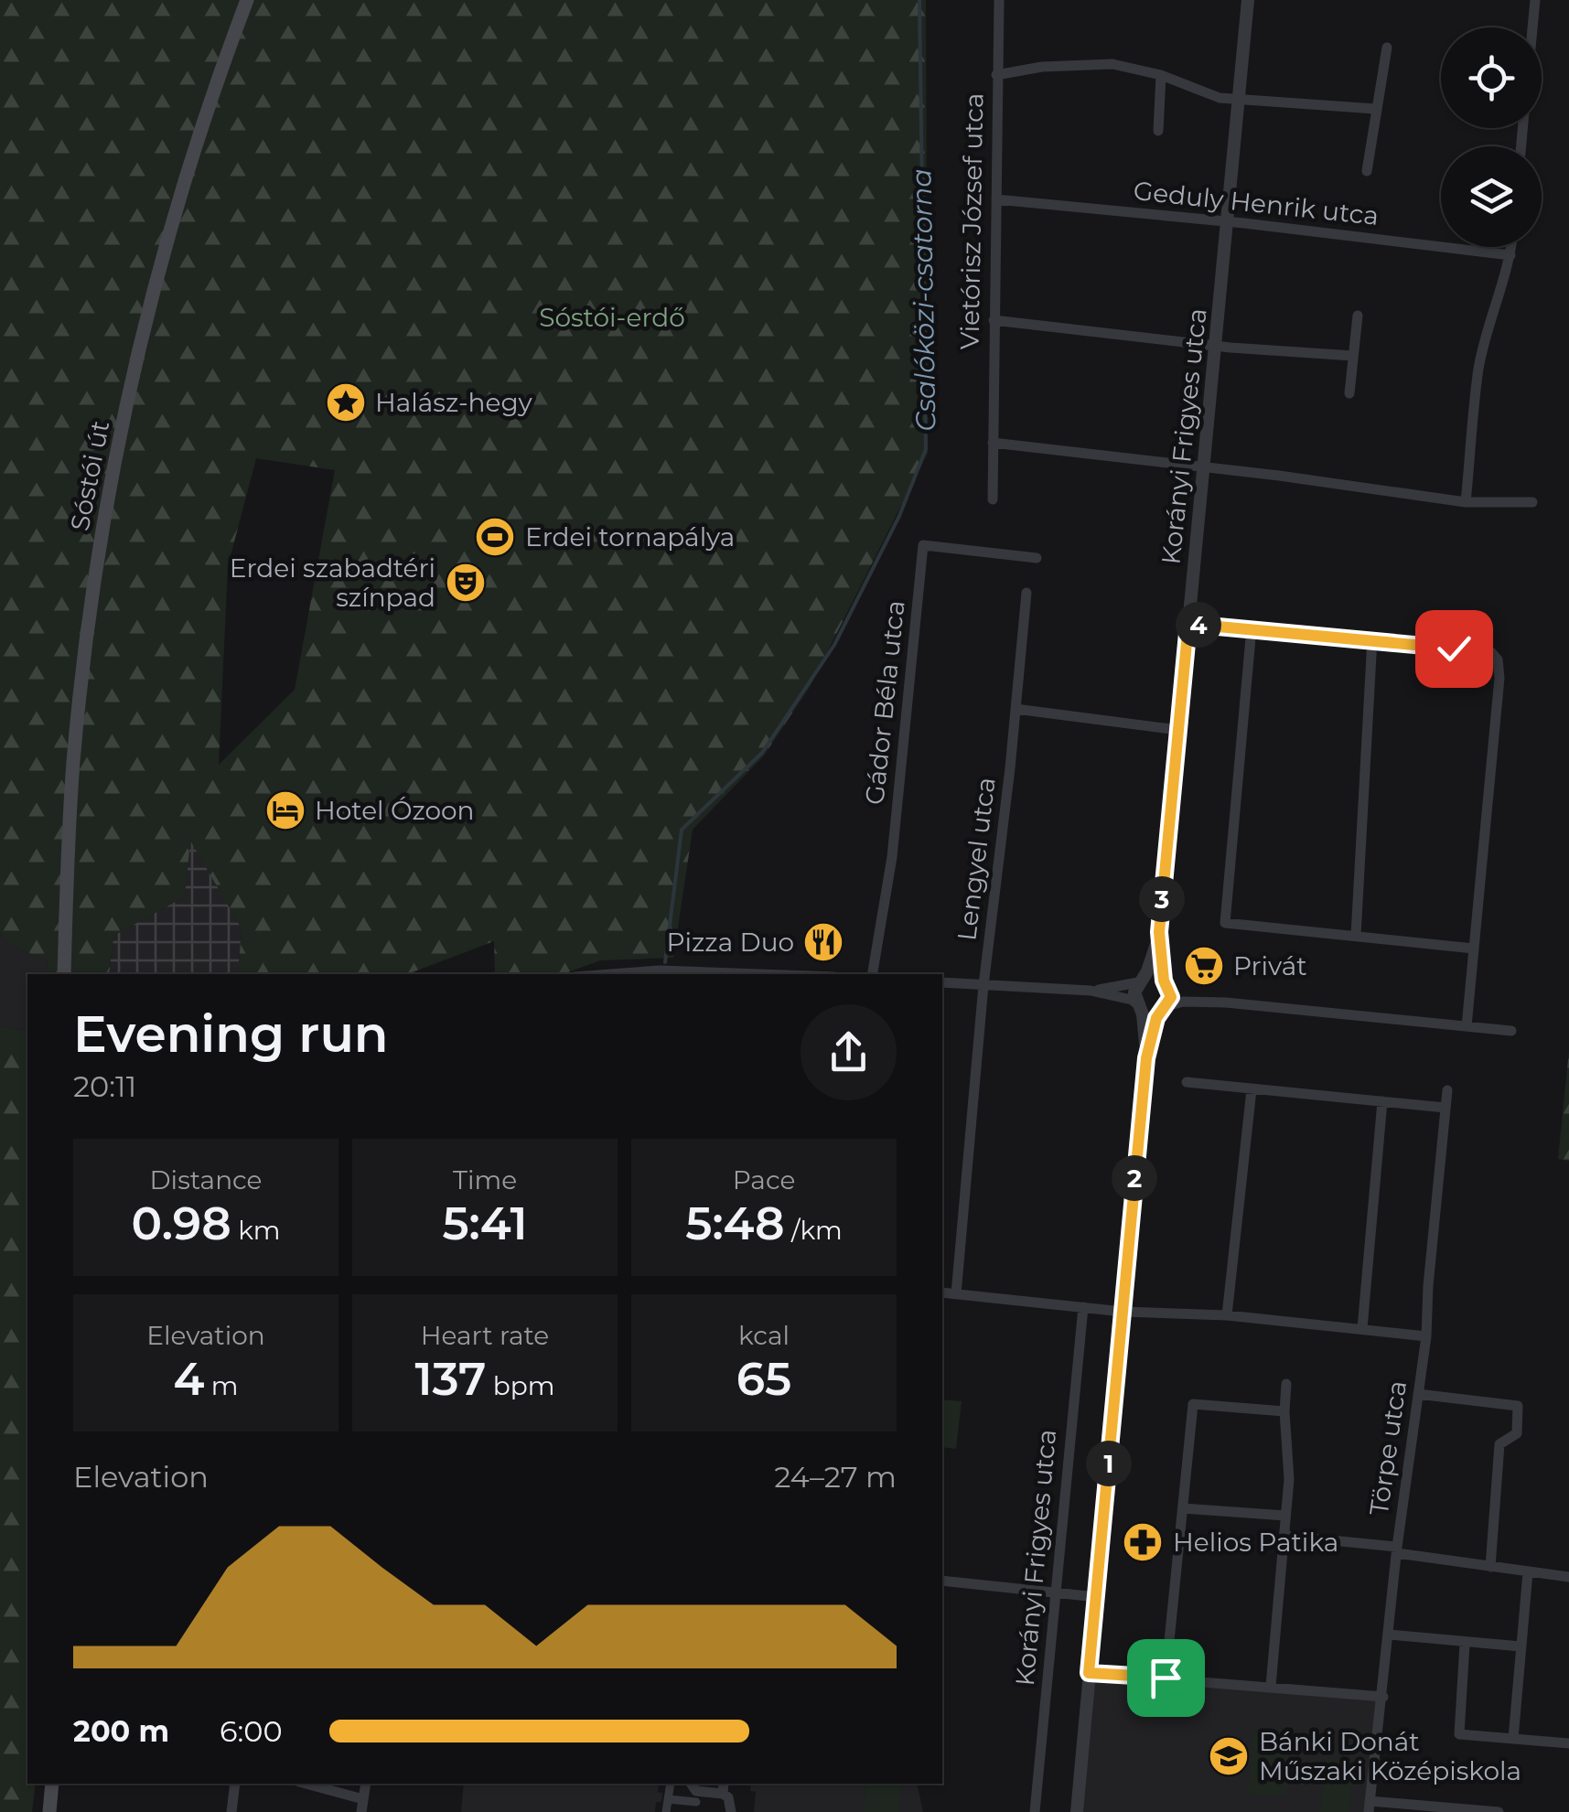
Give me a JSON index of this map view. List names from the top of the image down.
{
  "streets": {
    "main road": ["Sóstói út"],
    "street": [
      "Geduly Henrik utca",
      "Vietórisz József utca",
      "Korányi Frigyes utca",
      "Gádor Béla utca",
      "Lengyel utca",
      "Törpe utca"
    ]
  },
  "crossings": [
    ["Geduly Henrik utca", "Vietórisz József utca"],
    ["Geduly Henrik utca", "Korányi Frigyes utca"]
  ],
  "water": ["Csalóközi-csatorna"],
  "parks": ["Sóstói-erdő"],
  "places": {
    "place": ["Halász-hegy"],
    "sports": ["Erdei tornapálya"],
    "theatre": ["Erdei szabadtéri színpad"],
    "hotel": ["Hotel Ózoon"],
    "restaurant": ["Pizza Duo"],
    "supermarket": ["Privát"],
    "pharmacy": ["Helios Patika"],
    "school or university": ["Bánki Donát Műszaki Középiskola"]
  },
  "page": {
    "pins": [
      "4",
      "3",
      "2",
      "1"
    ],
    "heading": ["Evening run", "20:11"],
    "stats": [
      ["Distance", "0.98 km"],
      ["Time", "5:41"],
      ["Pace", "5:48 /km"],
      ["Elevation", "4 m"],
      ["Heart rate", "137 bpm"],
      ["kcal", "65"]
    ],
    "chart": ["Elevation", "24–27 m"],
    "list": [
      {
        "name": "200 m",
        "note": "6:00"
      }
    ]
  }
}
